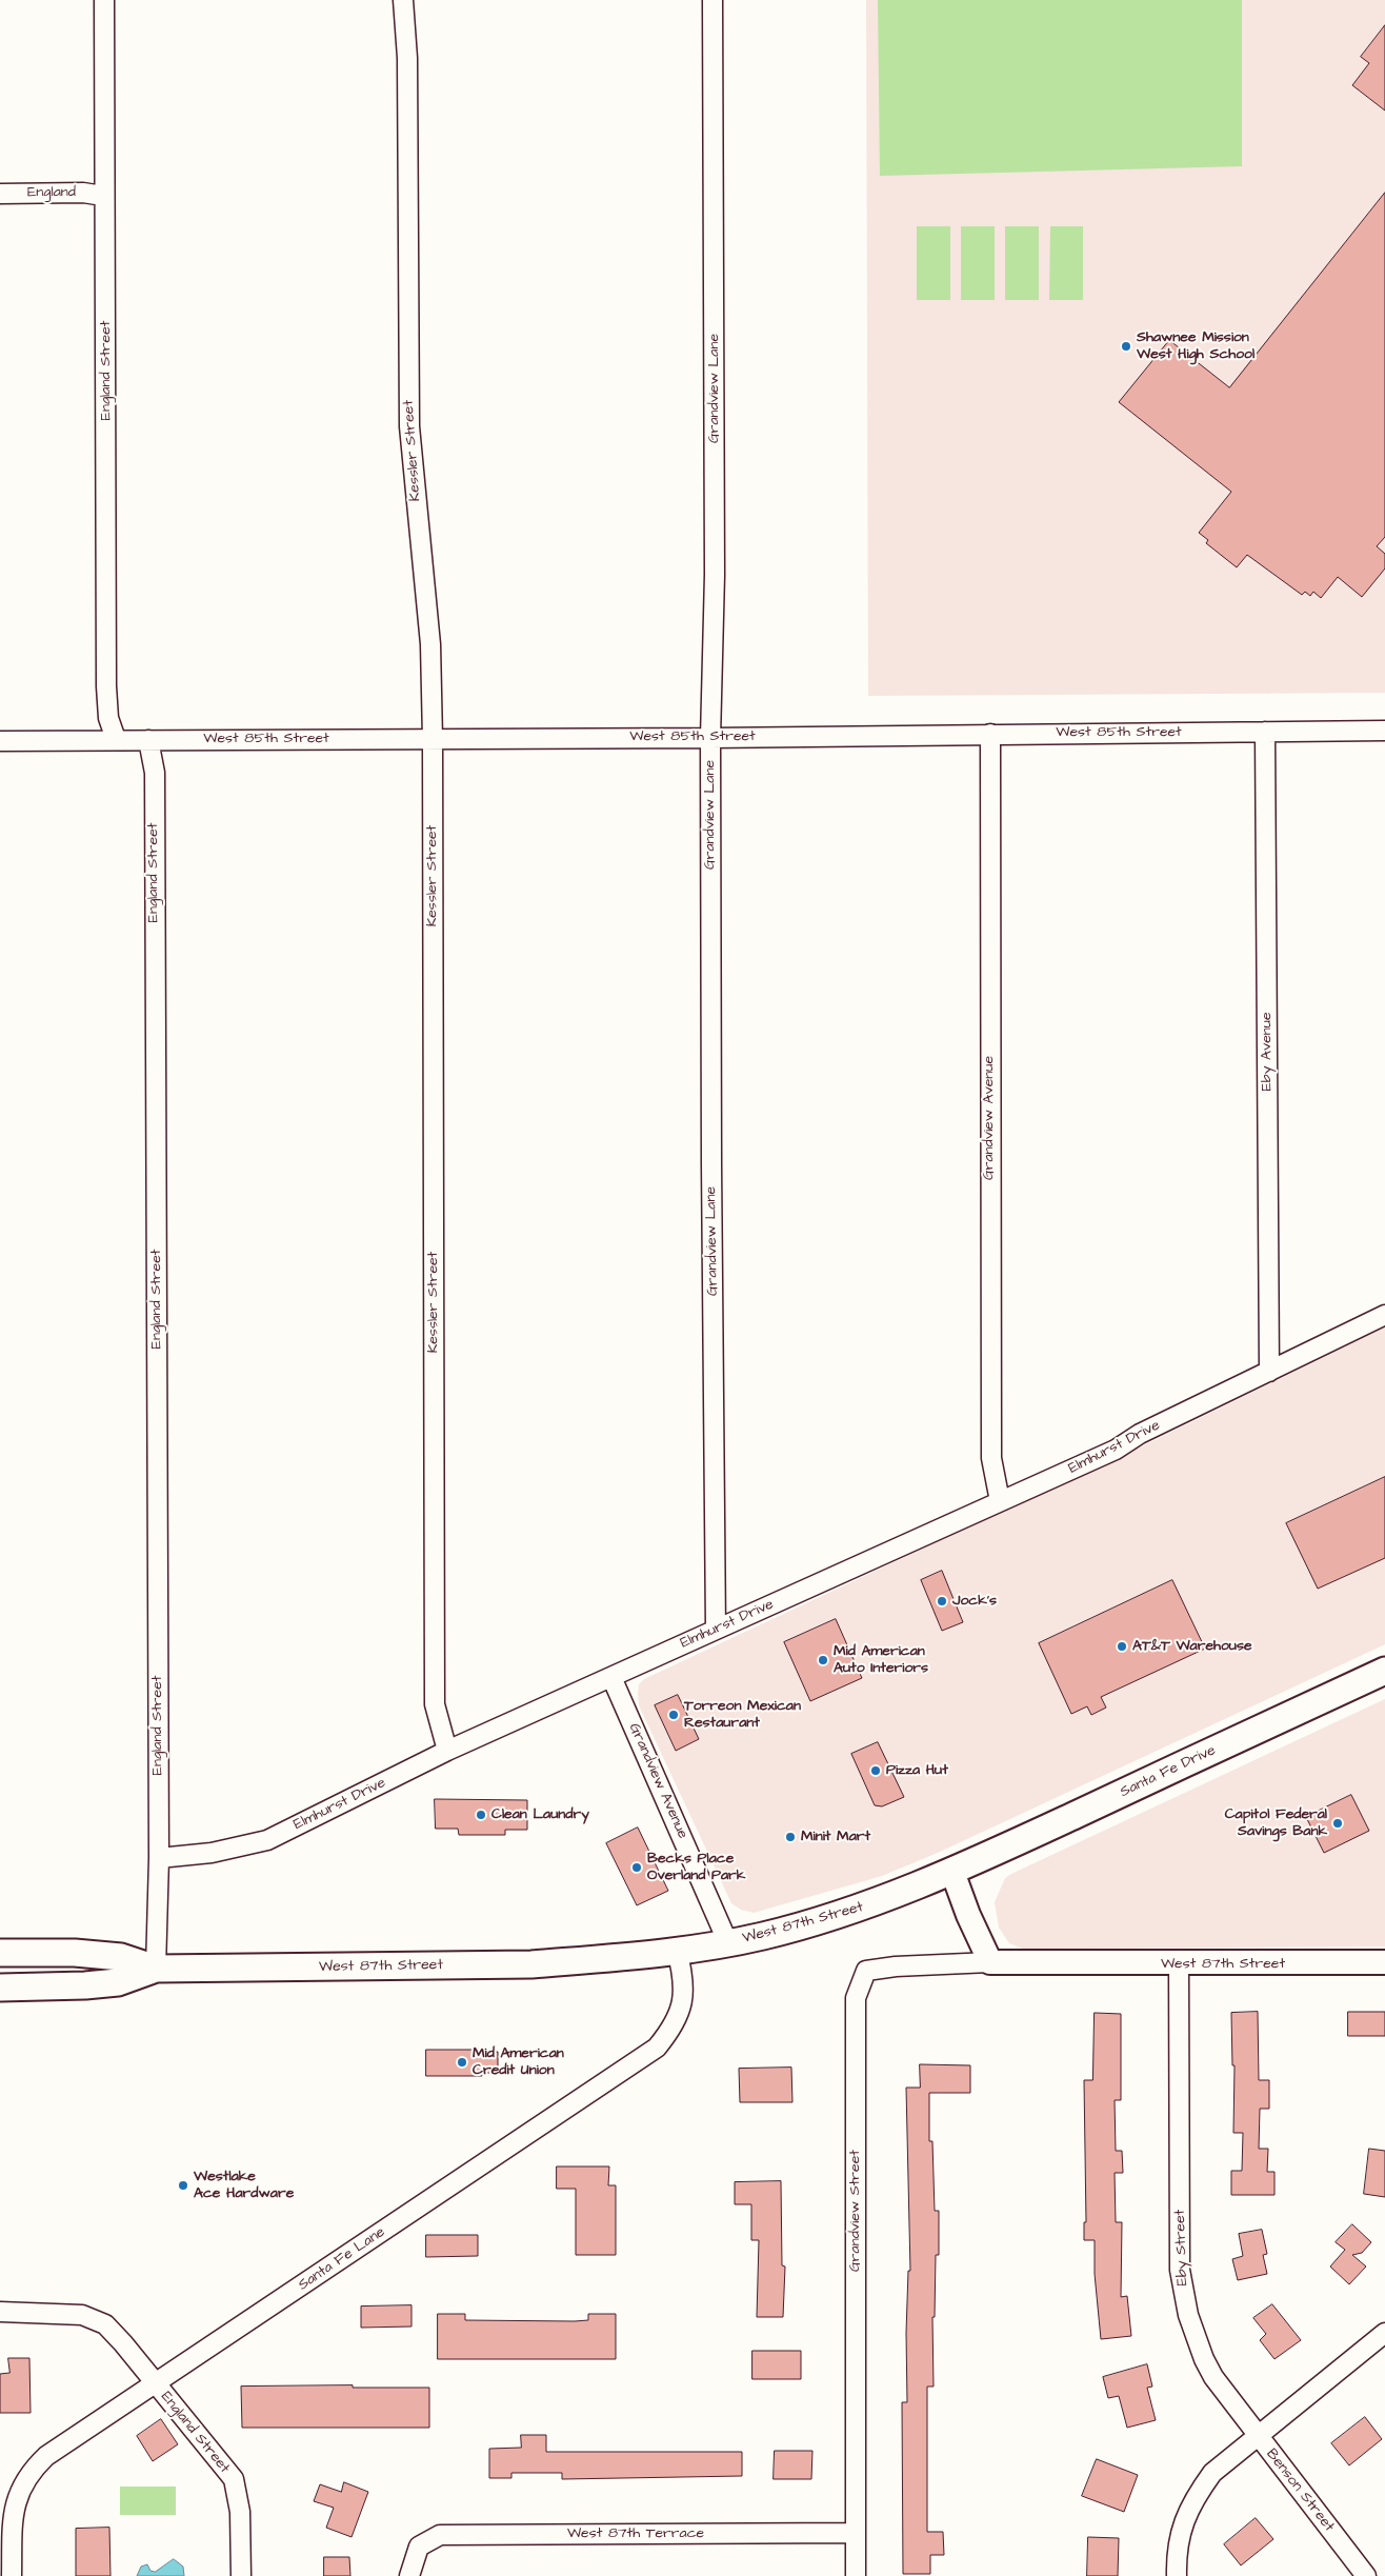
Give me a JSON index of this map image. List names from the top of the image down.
{
  "streets": {
    "main road": ["Santa Fe Drive", "West 87th Street"],
    "street": [
      "England",
      "England Street",
      "Grandview Lane",
      "Kessler Street",
      "West 85th Street",
      "Eby Avenue",
      "Grandview Avenue",
      "Elmhurst Drive",
      "Grandview Street",
      "Eby Street",
      "Santa Fe Lane",
      "Benson Street",
      "West 87th Terrace"
    ]
  },
  "crossings": [
    ["England", "England Street"],
    ["England Street", "West 85th Street"],
    ["England Street", "Elmhurst Drive"],
    ["England Street", "Santa Fe Lane"],
    ["Grandview Lane", "West 85th Street"],
    ["Grandview Lane", "Elmhurst Drive"],
    ["Kessler Street", "West 85th Street"],
    ["Kessler Street", "Elmhurst Drive"],
    ["West 85th Street", "Eby Avenue"],
    ["West 85th Street", "Grandview Avenue"],
    ["Eby Avenue", "Elmhurst Drive"],
    ["Grandview Avenue", "Elmhurst Drive"],
    ["Grandview Avenue", "West 87th Street"],
    ["Santa Fe Drive", "West 87th Street"],
    ["West 87th Street", "Grandview Street"],
    ["West 87th Street", "Eby Street"],
    ["West 87th Street", "Santa Fe Lane"],
    ["Grandview Street", "West 87th Terrace"],
    ["Eby Street", "Benson Street"]
  ],
  "places": [
    "Shawnee Mission West High School",
    "Jock's",
    "AT&T Warehouse",
    "Mid American Auto Interiors",
    "Torreon Mexican Restaurant",
    "Pizza Hut",
    "Clean Laundry",
    "Capitol Federal Savings Bank",
    "Minit Mart",
    "Becks Place Overland Park",
    "Mid American Credit Union",
    "Westlake Ace Hardware"
  ]
}
